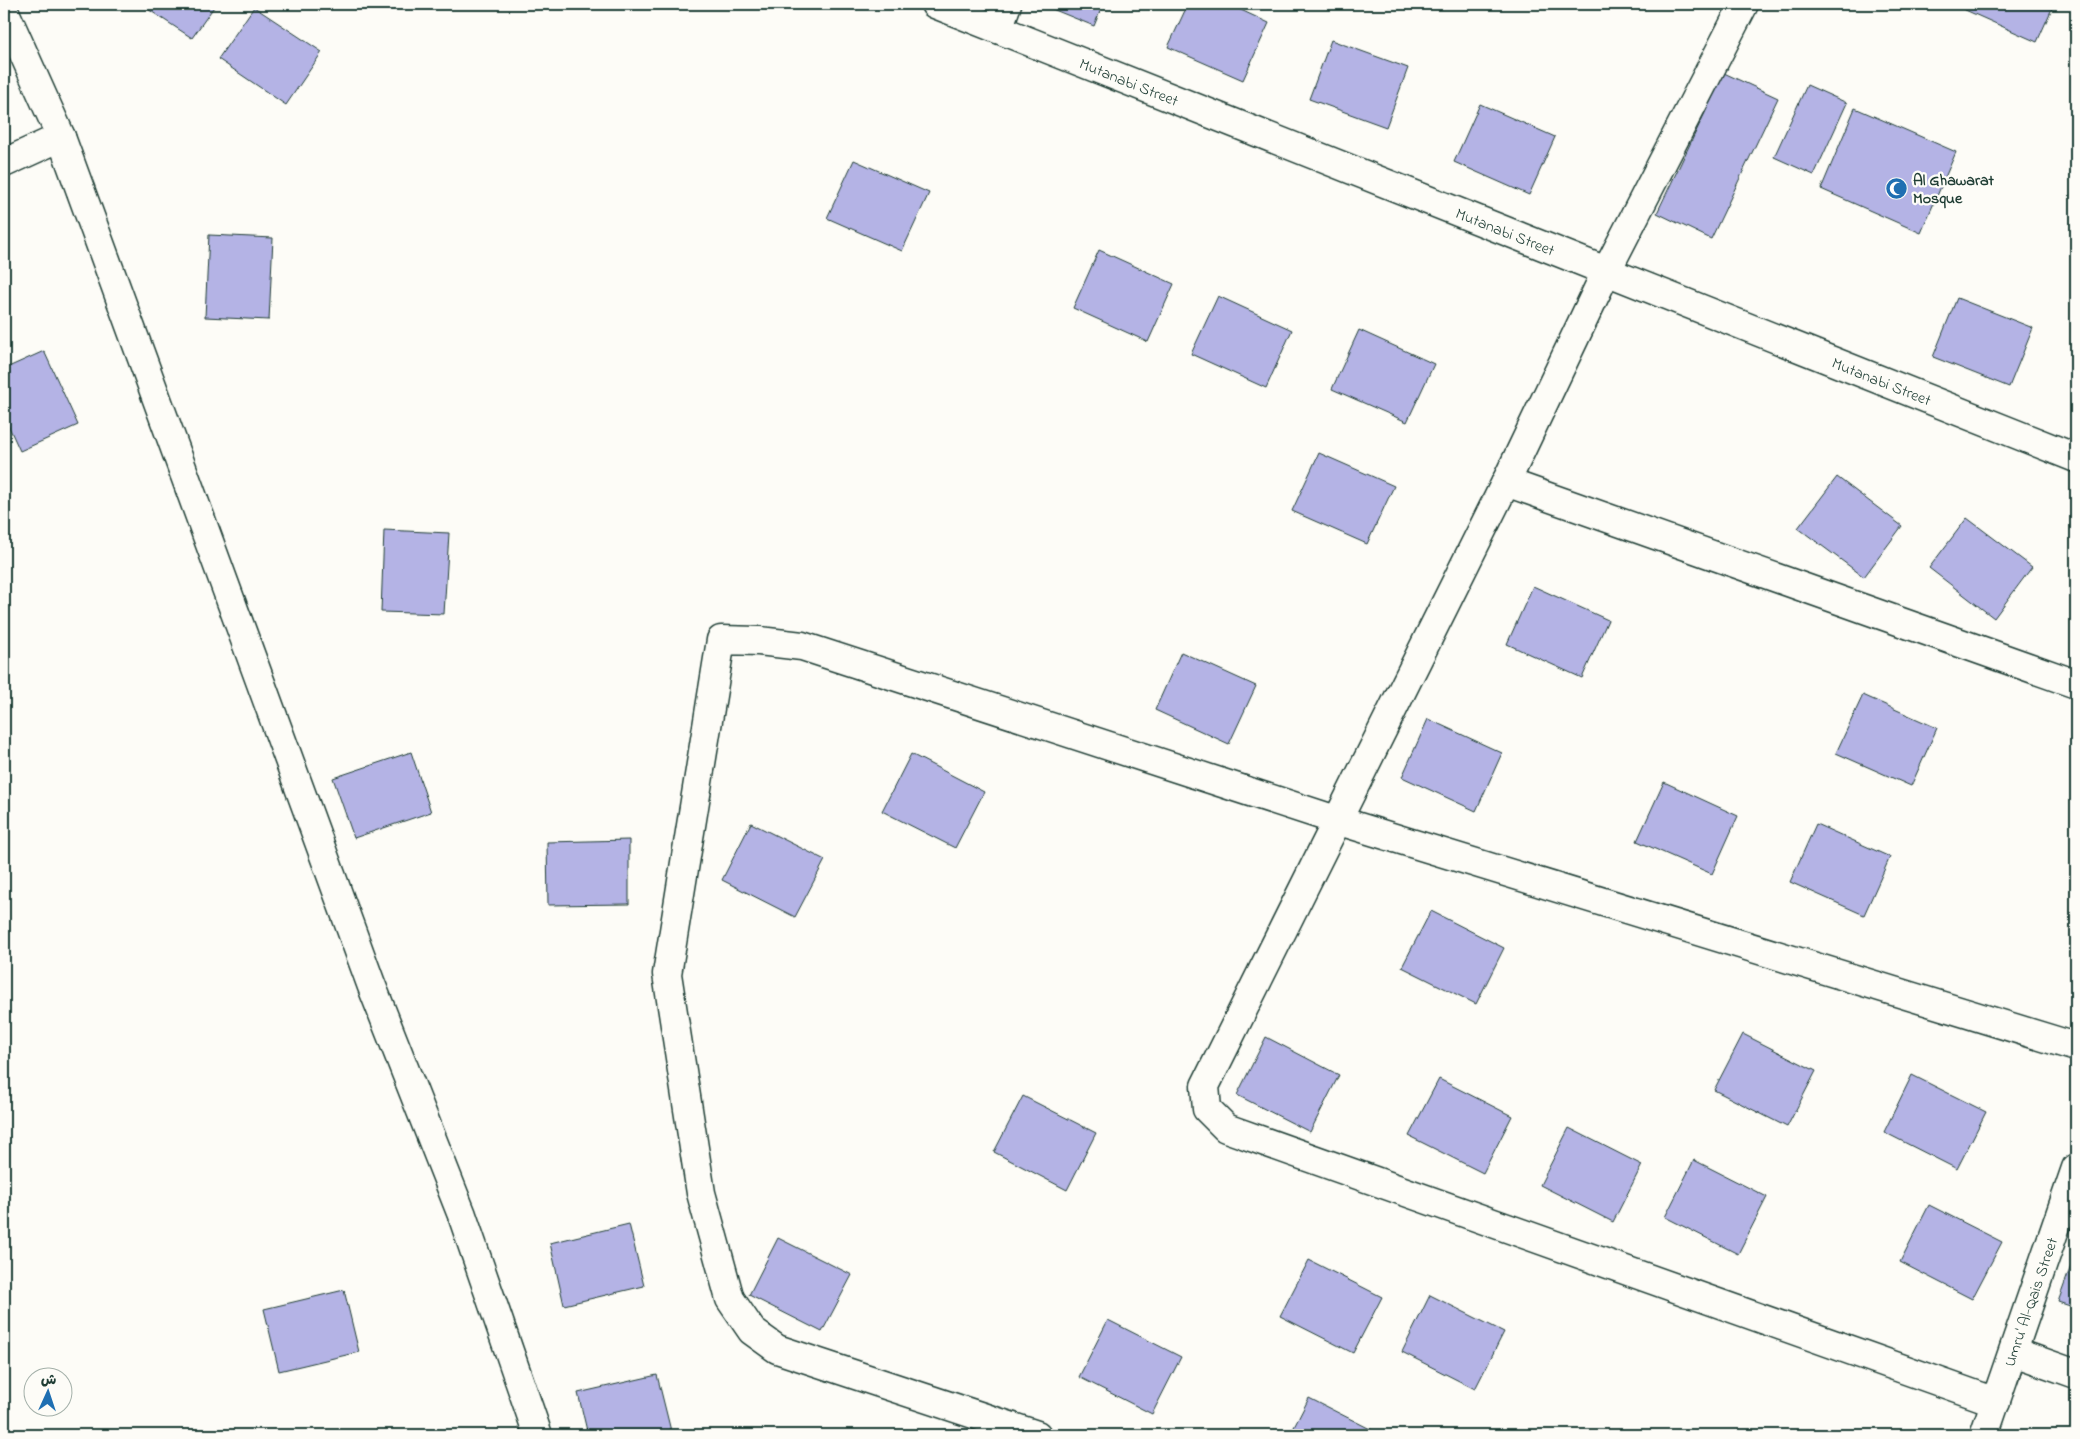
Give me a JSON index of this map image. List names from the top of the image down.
{
  "streets": {
    "street": ["Mutanabi Street", "Umru' Al-Qais Street"]
  },
  "places": {
    "mosque": ["Al Ghawarat Mosque"]
  },
  "north": "top"
}
